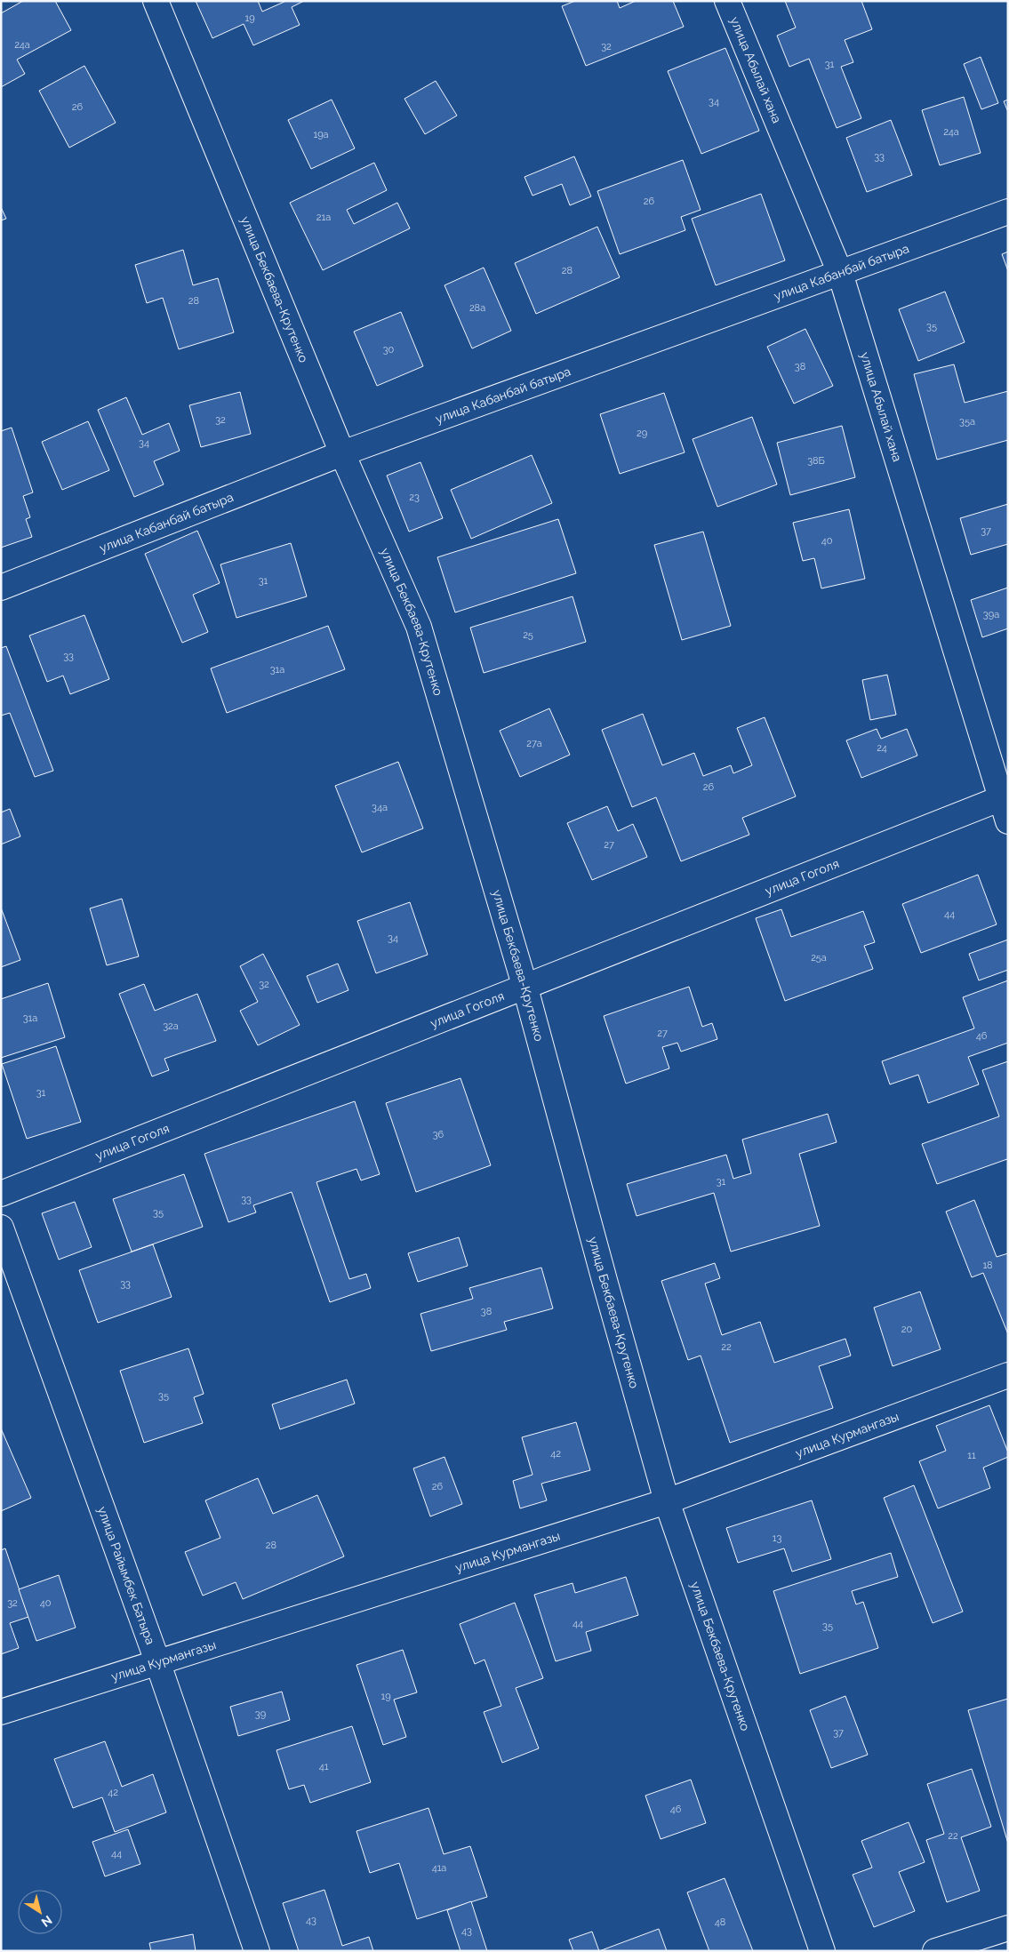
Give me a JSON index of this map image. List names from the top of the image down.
{
  "streets": {
    "street": [
      "улица Абылай хана",
      "улица Кабанбай батыра",
      "улица Бекбаева-Крутенко",
      "улица Гоголя",
      "улица Курмангазы",
      "улица Райымбек Батыра"
    ]
  },
  "crossings": [
    ["улица Абылай хана", "улица Кабанбай батыра"],
    ["улица Абылай хана", "улица Гоголя"],
    ["улица Кабанбай батыра", "улица Бекбаева-Крутенко"],
    ["улица Бекбаева-Крутенко", "улица Гоголя"],
    ["улица Бекбаева-Крутенко", "улица Курмангазы"],
    ["улица Курмангазы", "улица Райымбек Батыра"]
  ],
  "house_numbers": [
    "19",
    "24а",
    "32",
    "31",
    "34",
    "26",
    "24а",
    "19а",
    "33",
    "26",
    "21а",
    "28",
    "28",
    "28а",
    "35",
    "30",
    "38",
    "32",
    "35а",
    "29",
    "34",
    "38Б",
    "23",
    "37",
    "40",
    "31",
    "39а",
    "25",
    "33",
    "31а",
    "27а",
    "24",
    "26",
    "34а",
    "27",
    "44",
    "34",
    "25а",
    "32",
    "31а",
    "32а",
    "27",
    "46",
    "31",
    "36",
    "31",
    "33",
    "35",
    "18",
    "33",
    "38",
    "20",
    "22",
    "35",
    "42",
    "11",
    "26",
    "13",
    "28",
    "32",
    "40",
    "44",
    "35",
    "19",
    "39",
    "37",
    "41",
    "42",
    "46",
    "22",
    "44",
    "41а",
    "43",
    "48",
    "43"
  ],
  "north": "bottom right"
}
